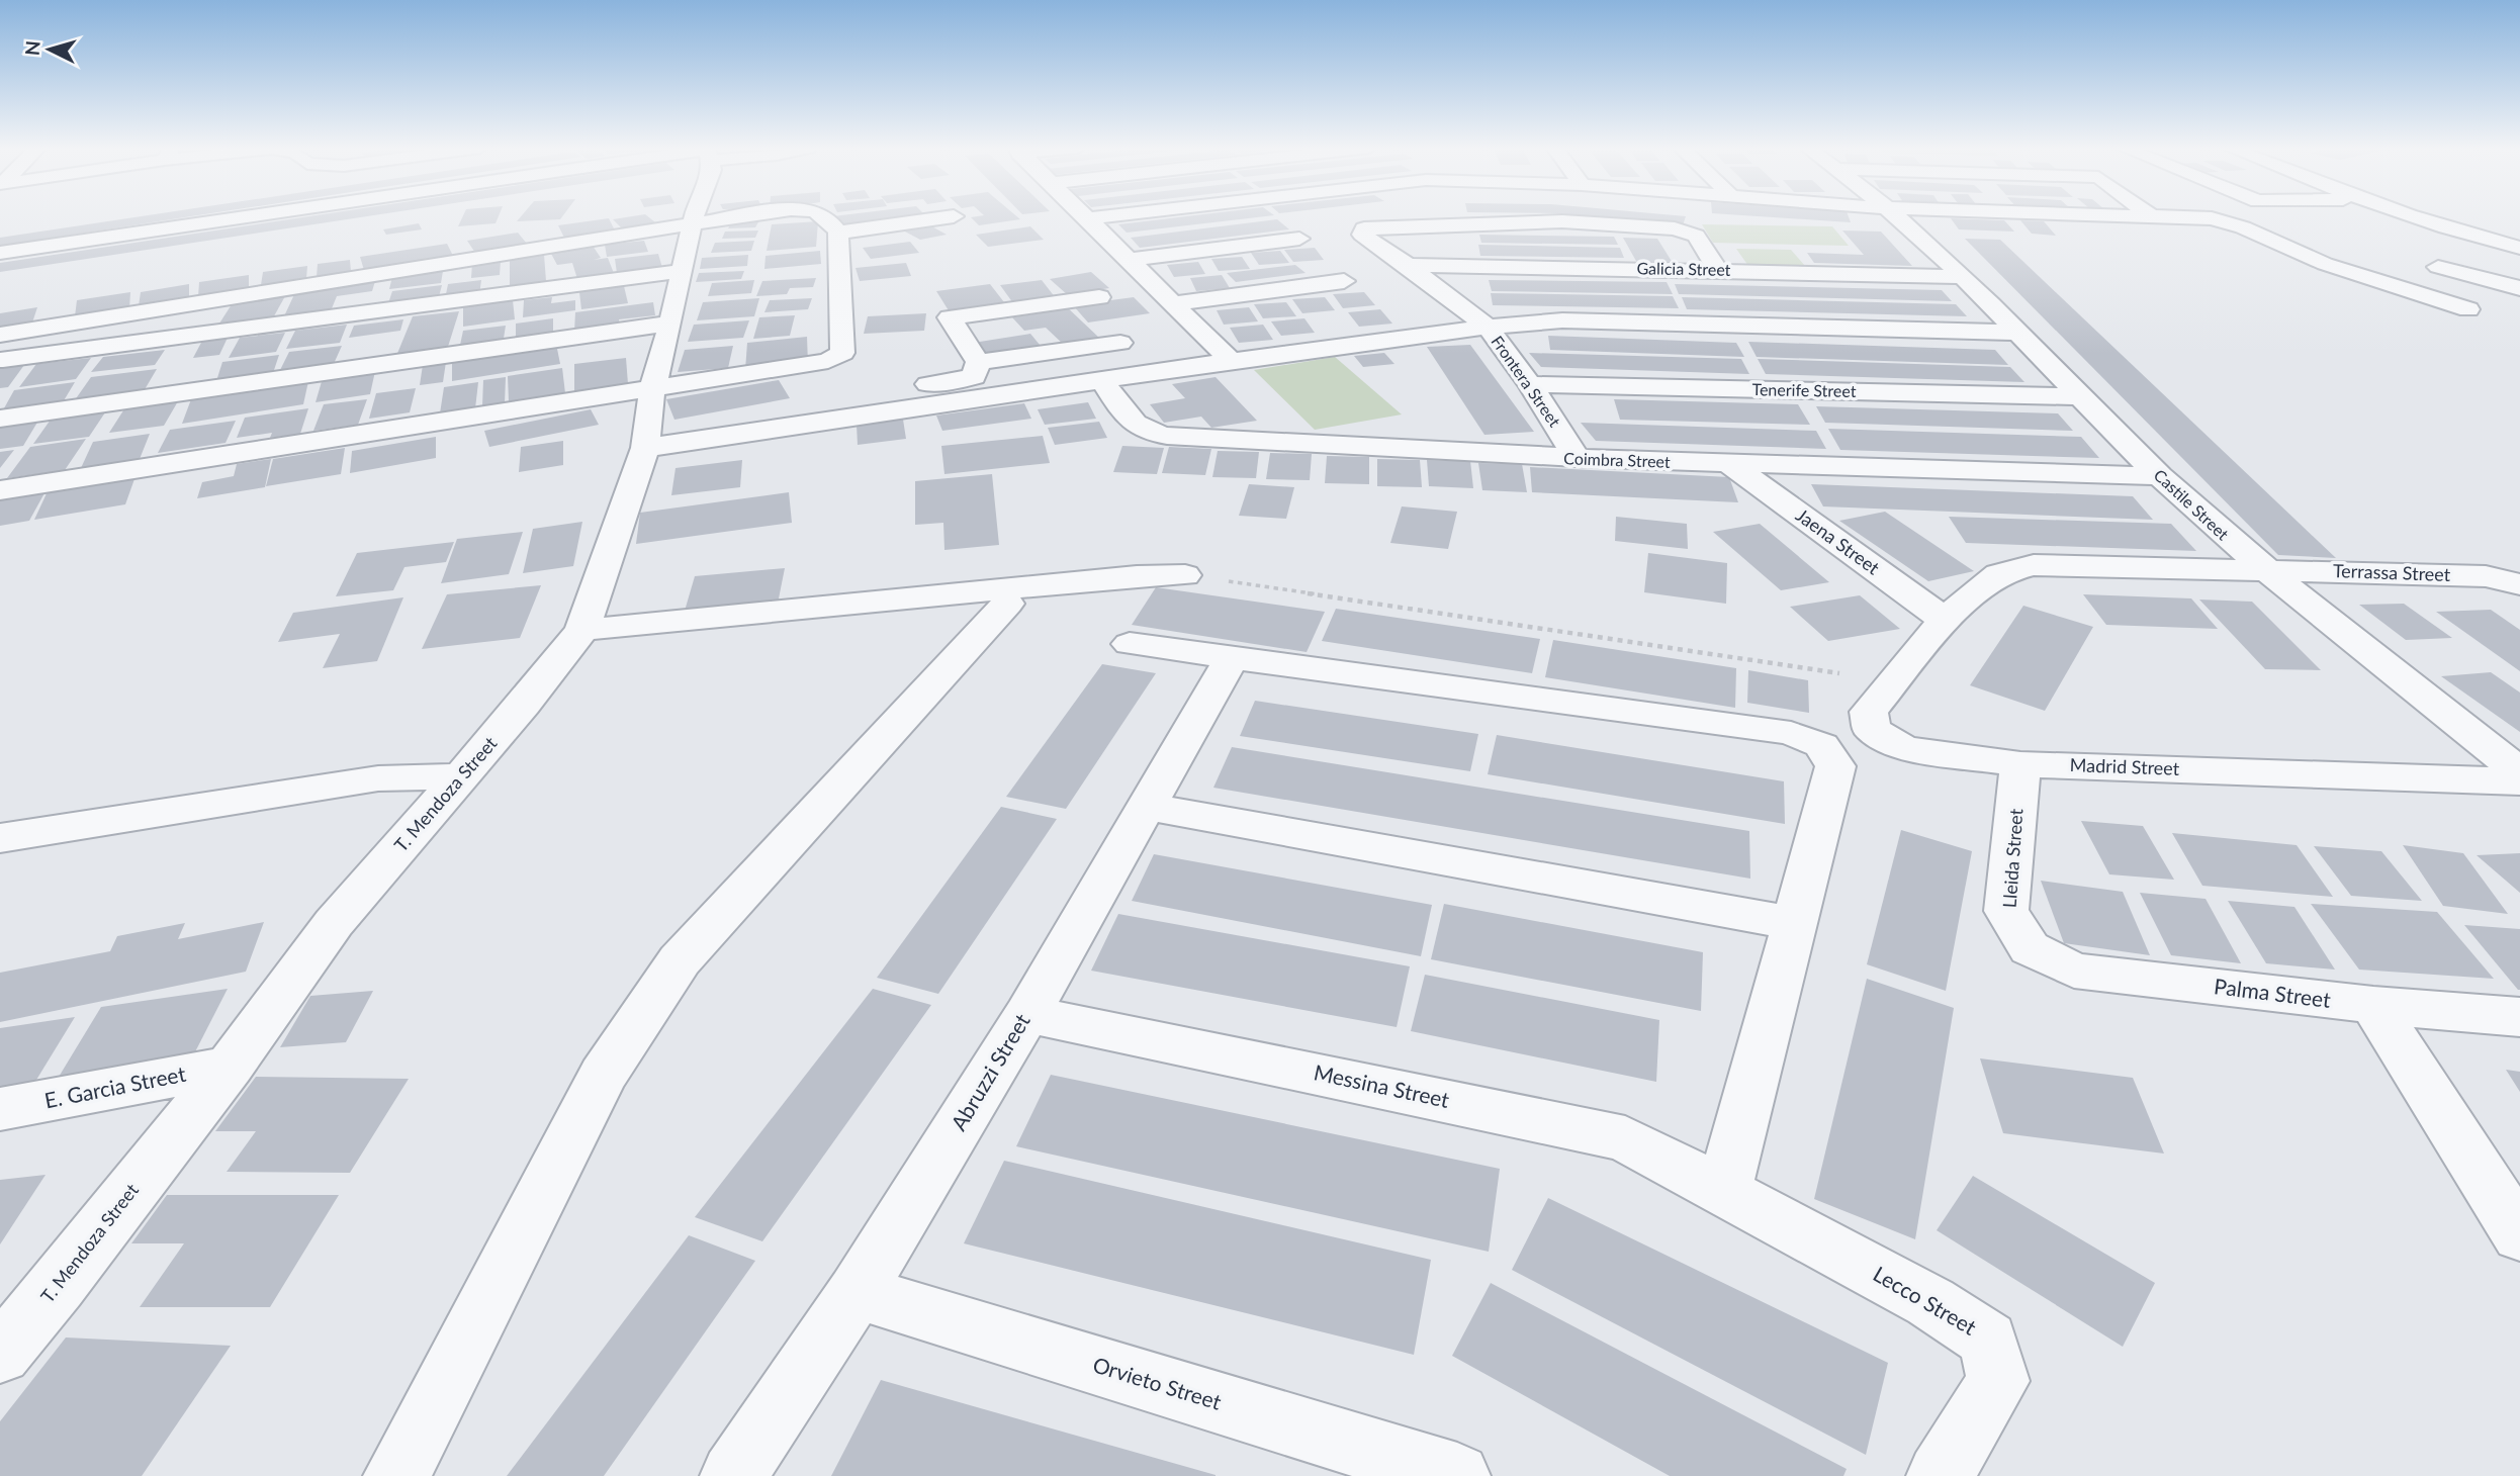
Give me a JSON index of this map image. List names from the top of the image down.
{
  "streets": {
    "street": [
      "Galicia Street",
      "Frontera Street",
      "Tenerife Street",
      "Coimbra Street",
      "Castile Street",
      "Jaena Street",
      "Terrassa Street",
      "Madrid Street",
      "T. Mendoza Street",
      "Lleida Street",
      "Palma Street",
      "Abruzzi Street",
      "Messina Street",
      "E. Garcia Street",
      "Lecco Street",
      "Orvieto Street"
    ]
  },
  "crossings": [
    ["Galicia Street", "Frontera Street"],
    ["Galicia Street", "Castile Street"],
    ["Frontera Street", "Tenerife Street"],
    ["Frontera Street", "Coimbra Street"],
    ["Tenerife Street", "Castile Street"],
    ["Coimbra Street", "Castile Street"],
    ["Coimbra Street", "Jaena Street"],
    ["Castile Street", "Terrassa Street"],
    ["Jaena Street", "Terrassa Street"],
    ["Jaena Street", "Madrid Street"],
    ["Terrassa Street", "Madrid Street"],
    ["Madrid Street", "Lleida Street"],
    ["T. Mendoza Street", "E. Garcia Street"],
    ["Lleida Street", "Palma Street"],
    ["Abruzzi Street", "Messina Street"],
    ["Abruzzi Street", "Orvieto Street"],
    ["Messina Street", "Lecco Street"]
  ],
  "north": "left"
}
